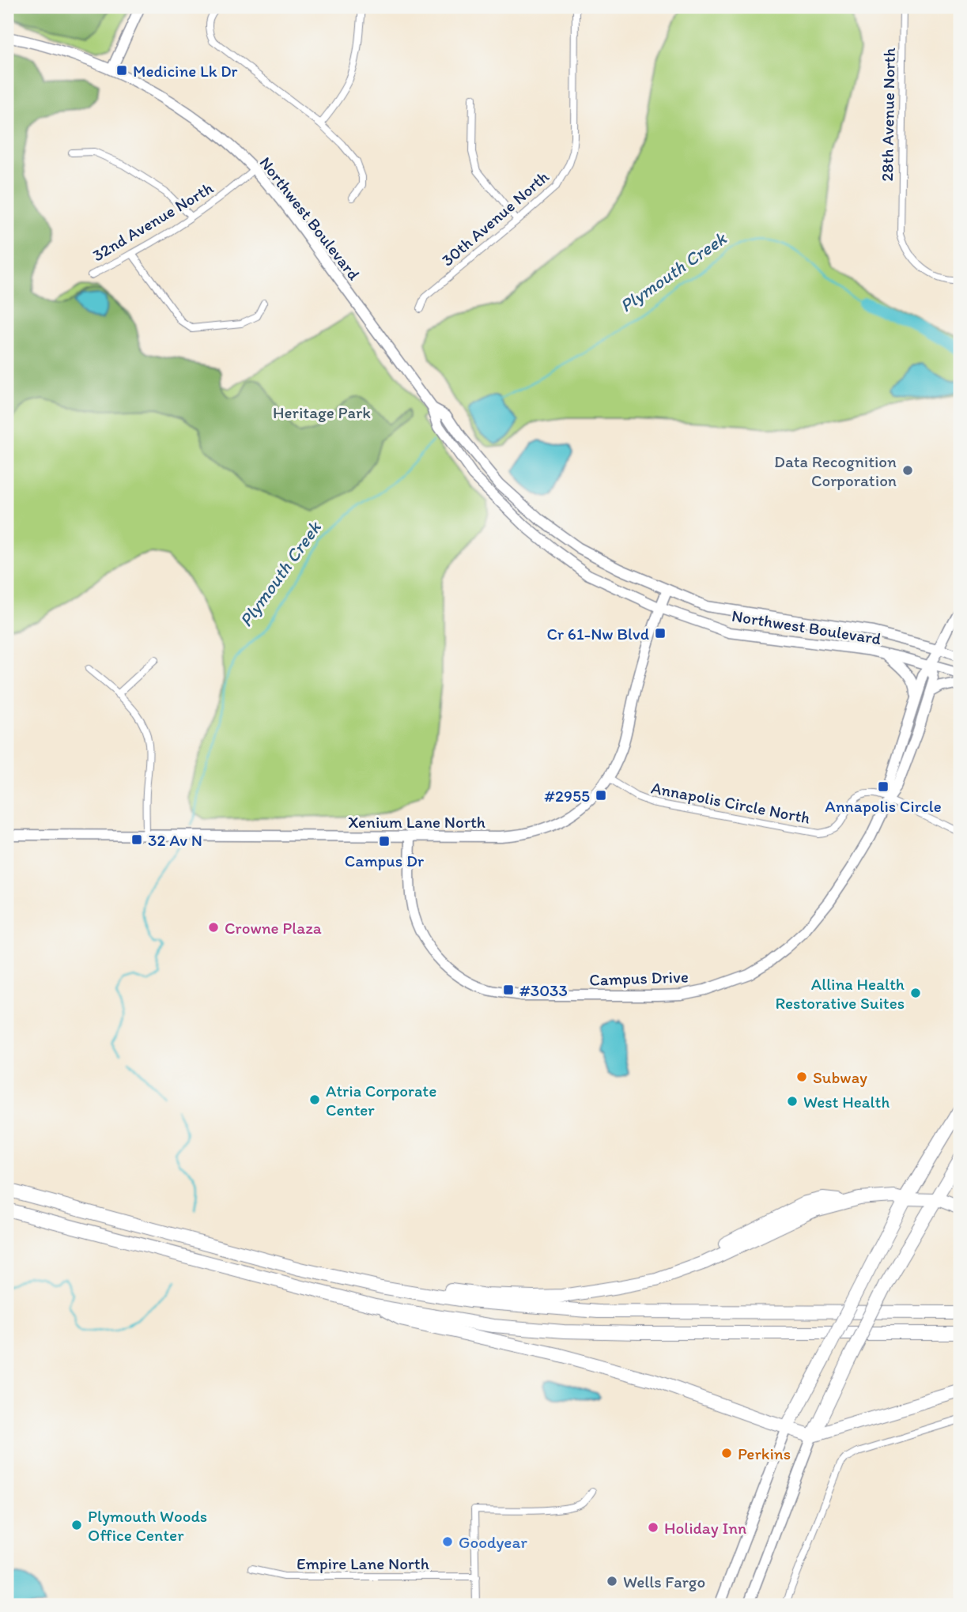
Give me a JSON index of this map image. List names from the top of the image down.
{
  "streets": {
    "main road": ["Northwest Boulevard", "Xenium Lane North", "Campus Drive"],
    "street": [
      "28th Avenue North",
      "30th Avenue North",
      "32nd Avenue North",
      "Annapolis Circle North",
      "Empire Lane North"
    ]
  },
  "crossings": [
    ["Northwest Boulevard", "32nd Avenue North"],
    ["Northwest Boulevard", "Xenium Lane North"],
    ["Northwest Boulevard", "Campus Drive"],
    ["Annapolis Circle North", "Xenium Lane North"],
    ["Annapolis Circle North", "Campus Drive"],
    ["Xenium Lane North", "Campus Drive"]
  ],
  "water": ["Plymouth Creek"],
  "parks": ["Heritage Park"],
  "places": {
    "transit": [
      "Medicine Lk Dr",
      "Cr 61-Nw Blvd",
      "Annapolis Circle",
      "#2955",
      "32 Av N",
      "Campus Dr",
      "#3033"
    ],
    "other": [
      "Data Recognition Corporation",
      "Crowne Plaza",
      "Allina Health Restorative Suites",
      "Subway",
      "Atria Corporate Center",
      "West Health",
      "Perkins",
      "Plymouth Woods Office Center",
      "Holiday Inn",
      "Goodyear",
      "Wells Fargo"
    ]
  }
}
